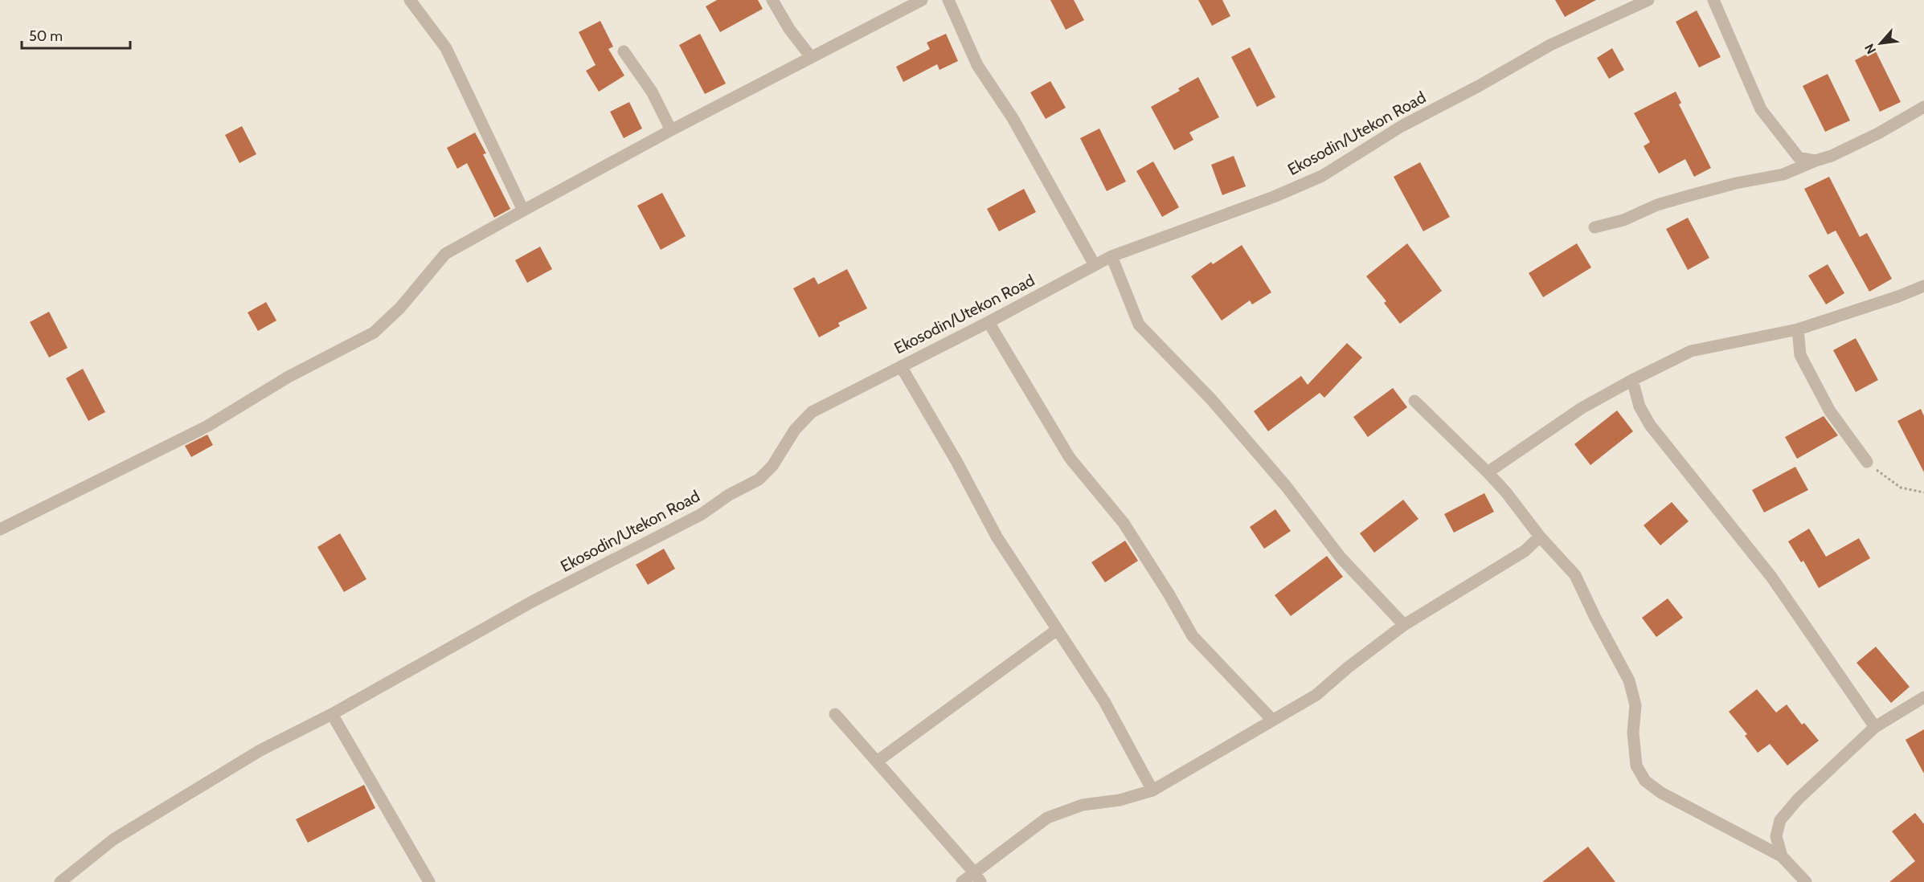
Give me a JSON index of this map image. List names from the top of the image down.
{
  "streets": {
    "street": ["Ekosodin/Utekon Road"]
  },
  "scale_bar": "50 m",
  "north": "bottom left"
}
